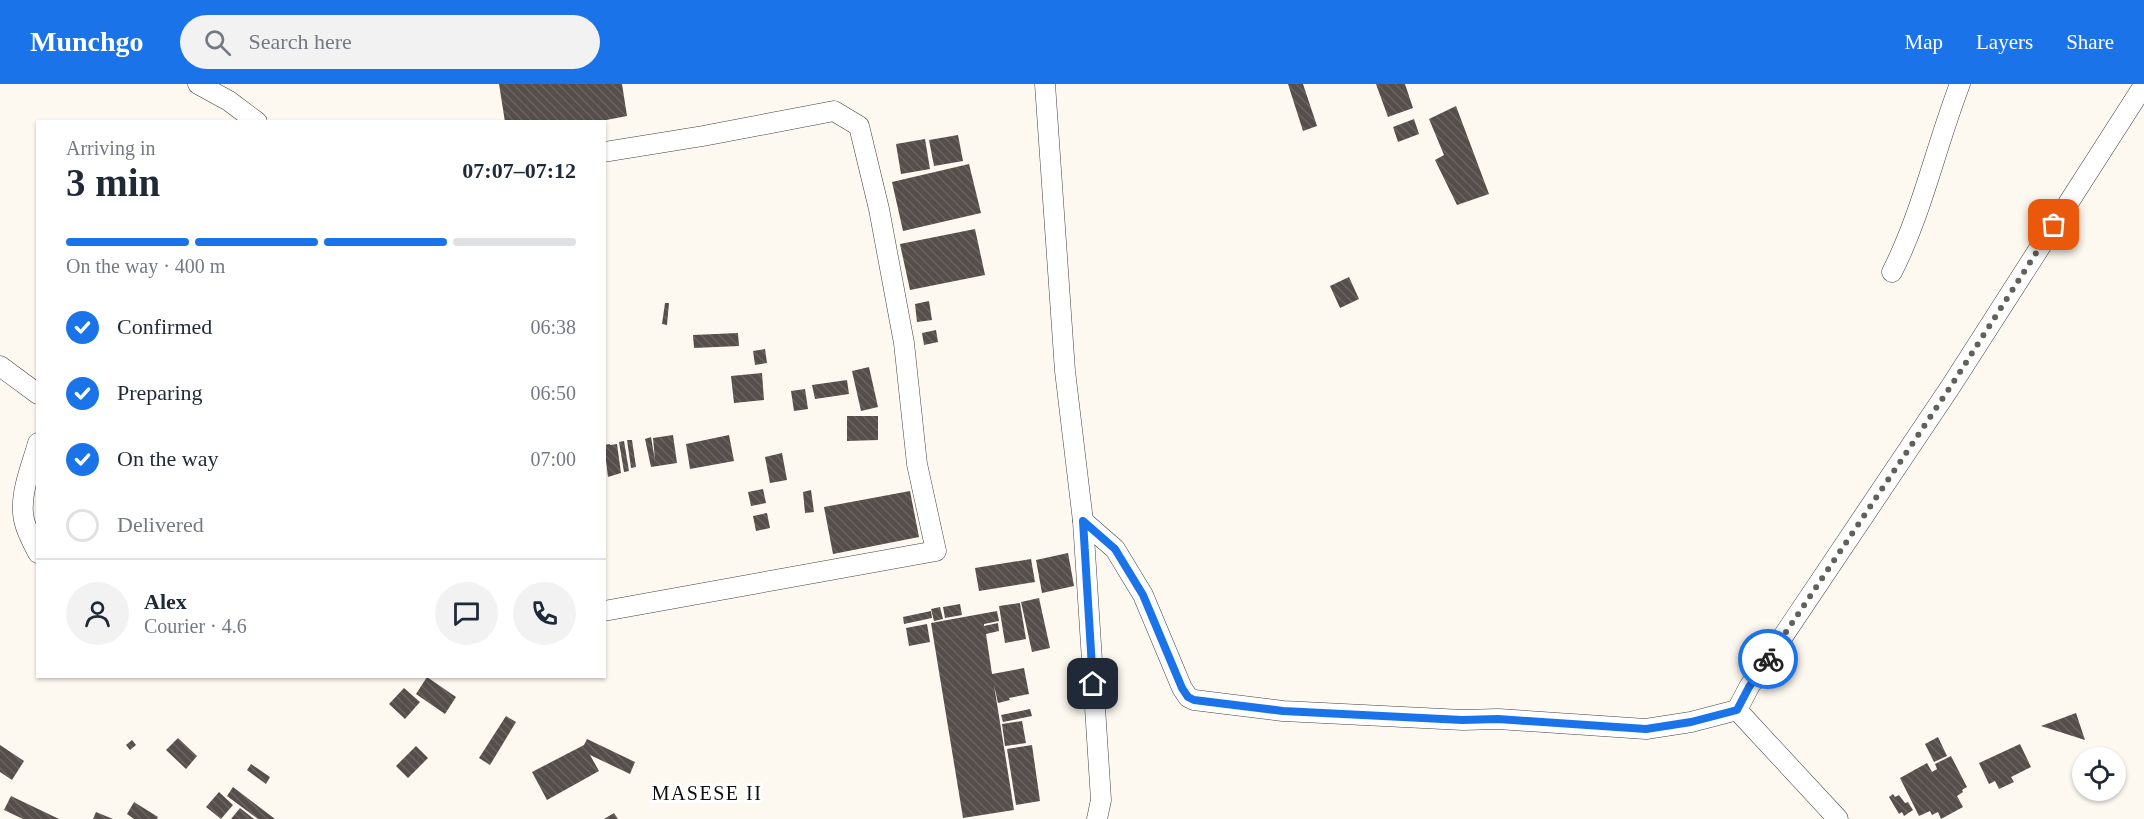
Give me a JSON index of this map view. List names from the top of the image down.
{
  "districts": ["MASESE II"],
  "page": {
    "header": "Munchgo",
    "search": "Search here",
    "nav": ["Map", "Layers", "Share"],
    "heading": ["3 min", "Arriving in", "07:07–07:12"],
    "panel": ["Alex", "Courier · 4.6"],
    "bar": "On the way · 400 m",
    "list": [
      ["Confirmed", "06:38"],
      ["Preparing", "06:50"],
      ["On the way", "07:00"],
      "Delivered"
    ]
  }
}
